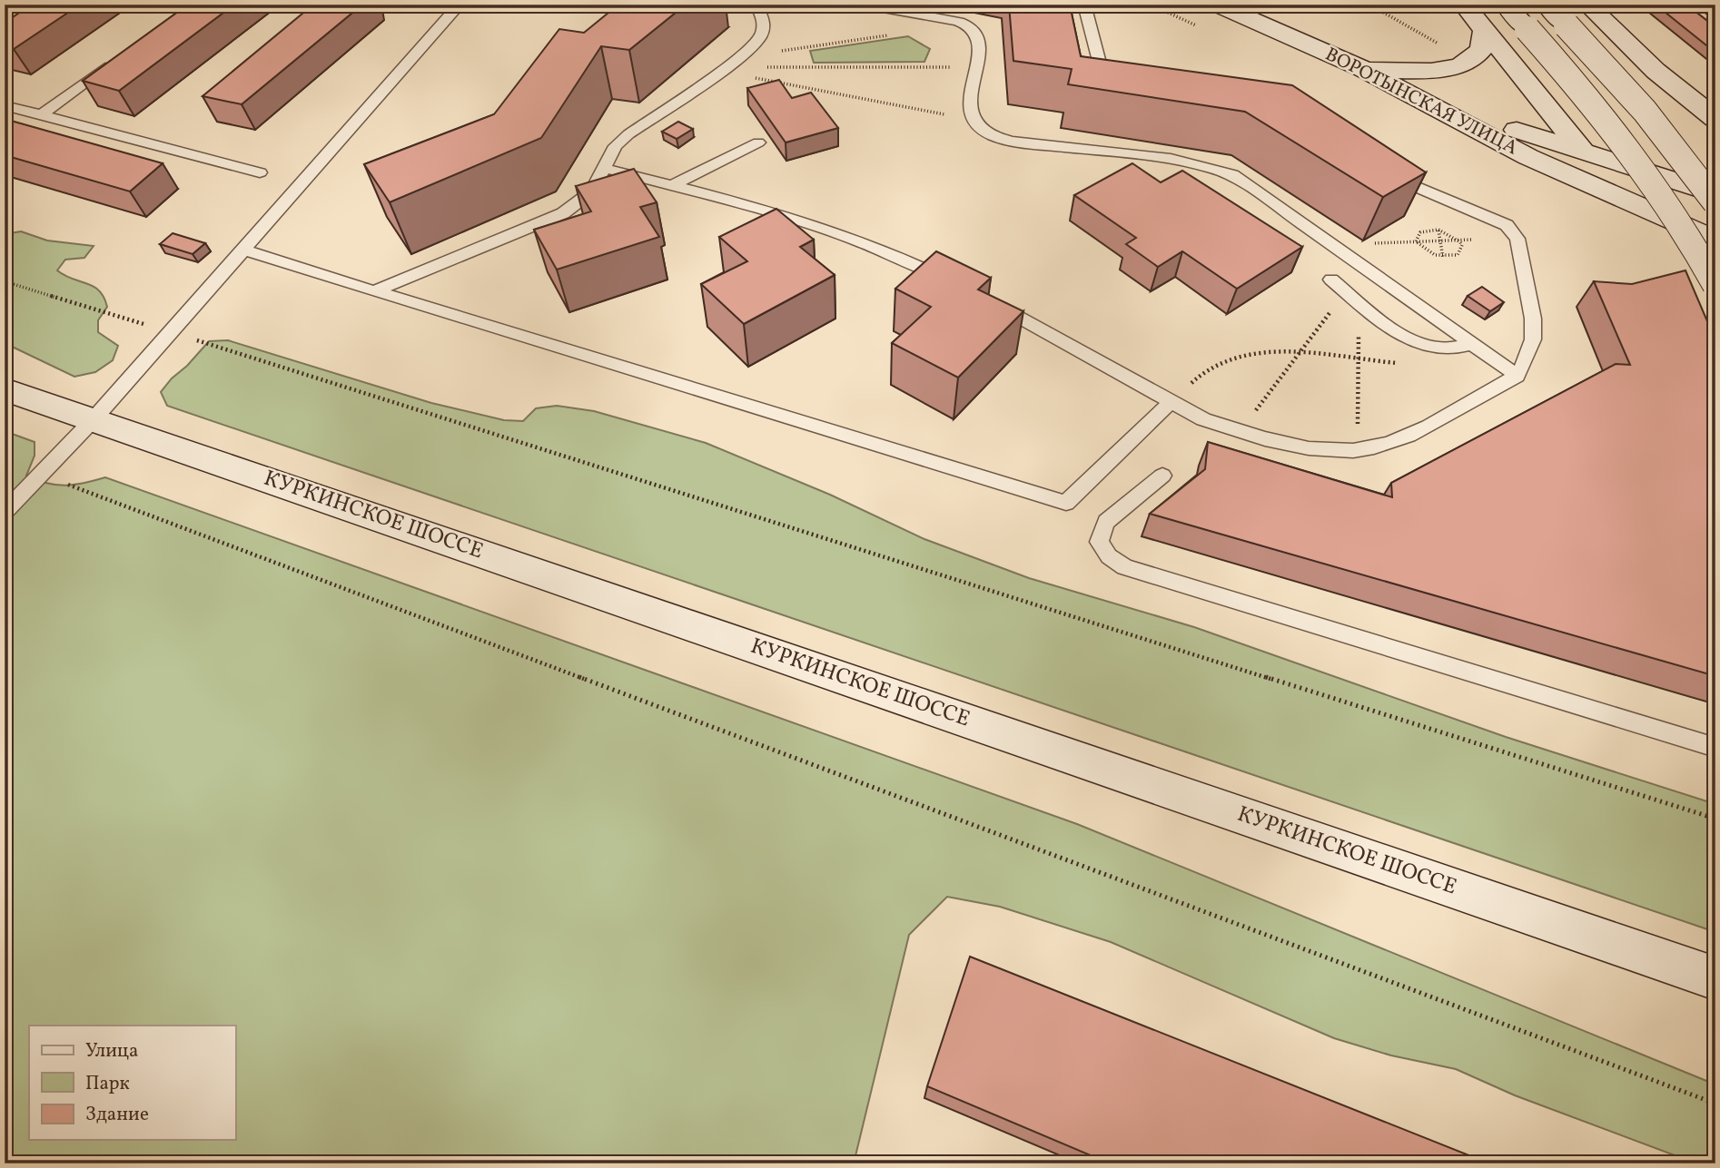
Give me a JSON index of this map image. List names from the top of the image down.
{
  "streets": {
    "main road": ["ВОРОТЫНСКАЯ УЛИЦА", "КУРКИНСКОЕ ШОССЕ"]
  },
  "legend": ["Улица", "Парк", "Здание"]
}
